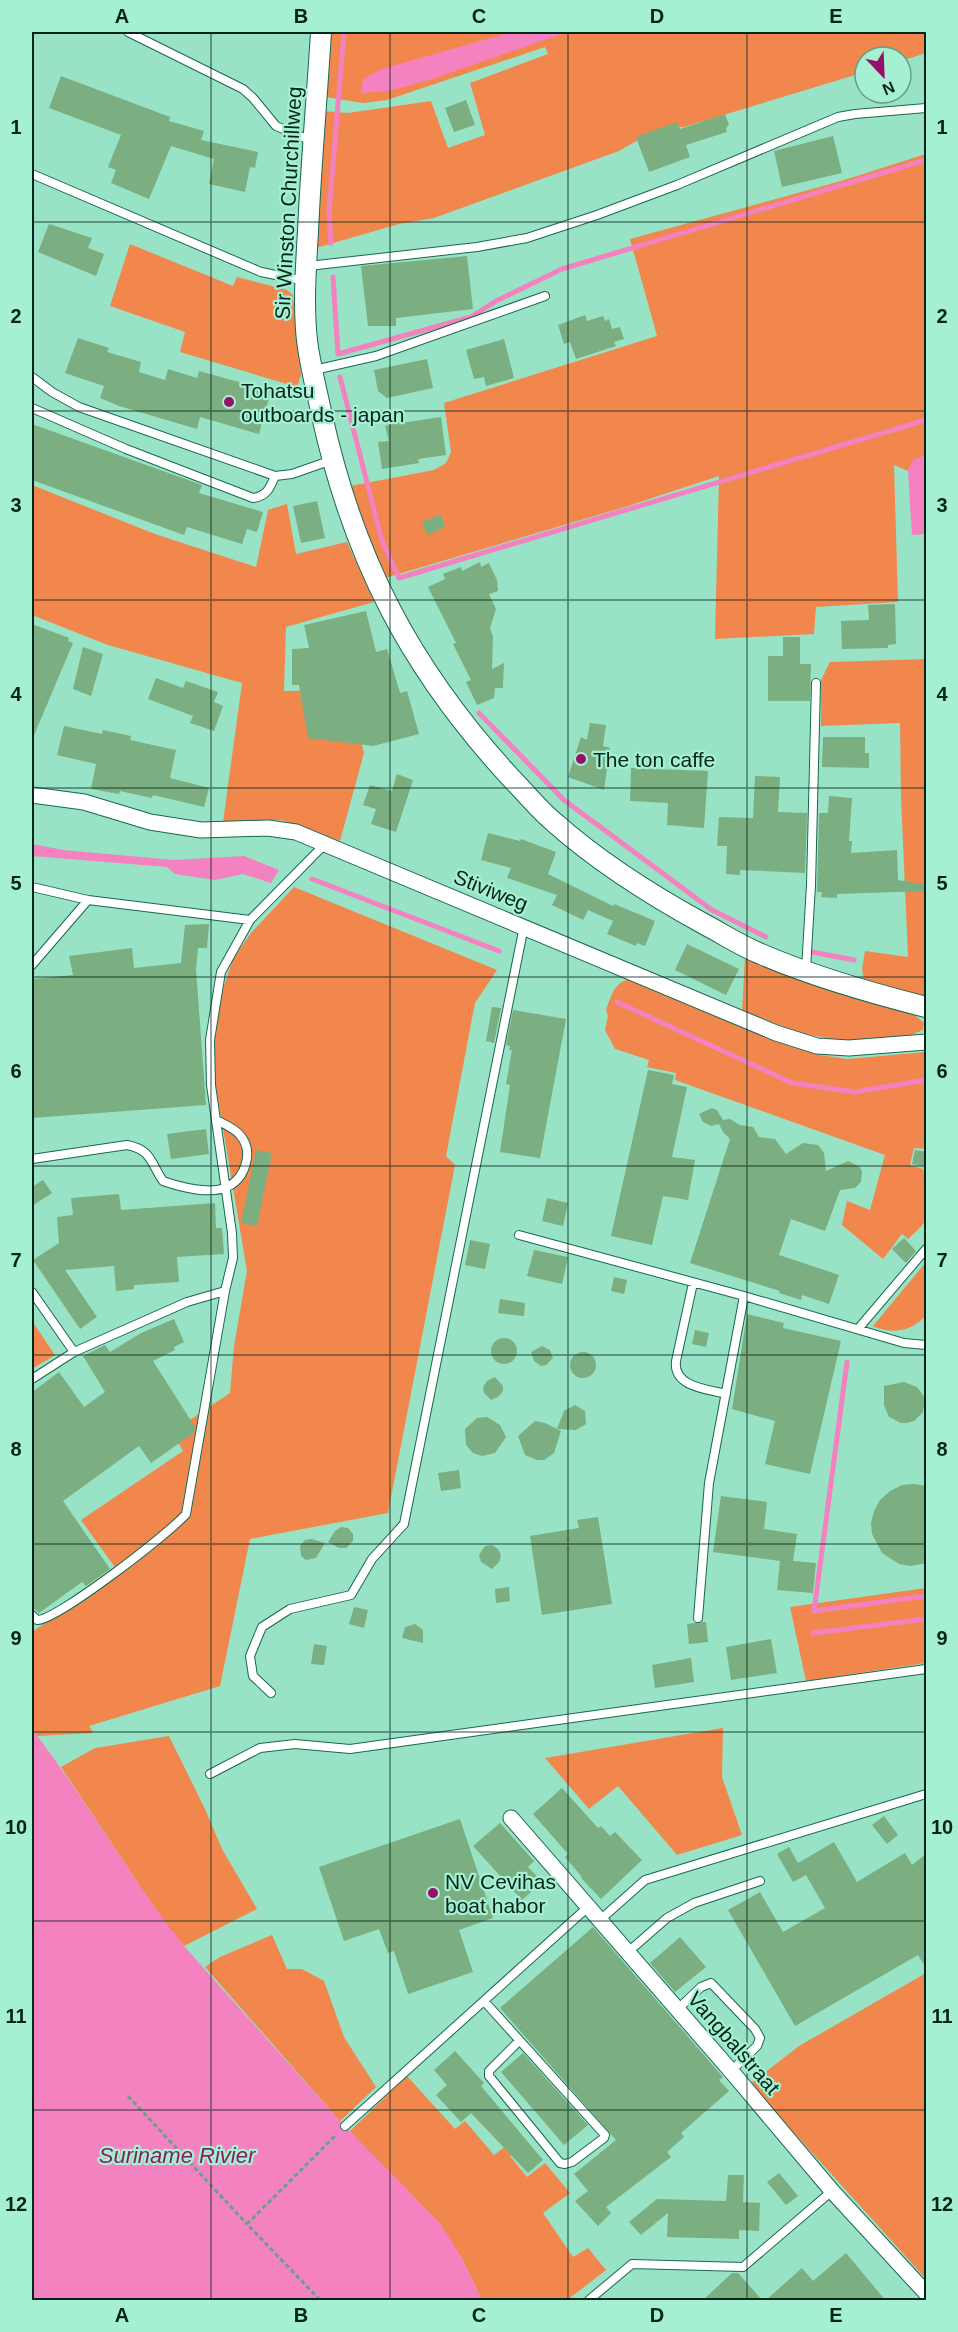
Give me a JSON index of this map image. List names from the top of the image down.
{
  "streets": {
    "street": ["Sir Winston Churchillweg", "Stiviweg", "Vangbalstraat"]
  },
  "water": ["Suriname Rivier"],
  "places": ["Tohatsu outboards - japan", "The ton caffe", "NV Cevihas boat habor"],
  "north": "bottom right",
  "grid": {
    "columns": [
      "A",
      "B",
      "C",
      "D",
      "E"
    ],
    "rows": [
      "1",
      "2",
      "3",
      "4",
      "5",
      "6",
      "7",
      "8",
      "9",
      "10",
      "11",
      "12"
    ]
  }
}
